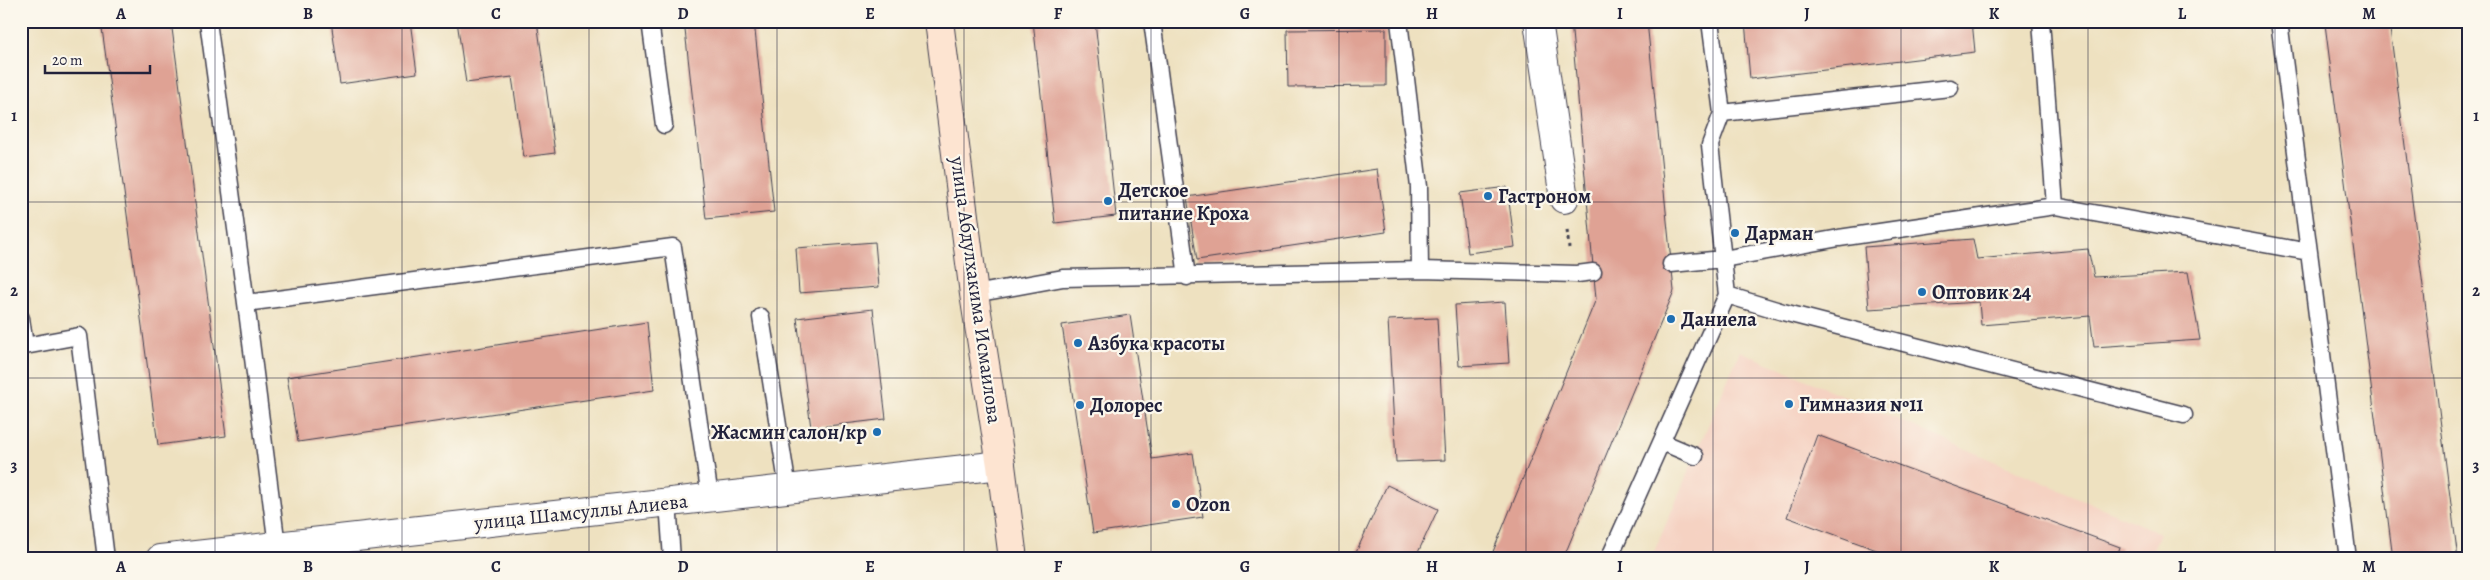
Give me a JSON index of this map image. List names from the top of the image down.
{
  "streets": {
    "main road": ["улица Абдулхакима Исмаилова"],
    "street": ["улица Шамсуллы Алиева"]
  },
  "crossings": [
    ["улица Абдулхакима Исмаилова", "улица Шамсуллы Алиева"]
  ],
  "places": [
    "Гастроном",
    "Детское питание Кроха",
    "Дарман",
    "Оптовик 24",
    "Даниела",
    "Азбука красоты",
    "Гимназия №11",
    "Долорес",
    "Жасмин салон/кр",
    "Ozon"
  ],
  "scale_bar": "20 m",
  "grid": {
    "columns": [
      "A",
      "B",
      "C",
      "D",
      "E",
      "F",
      "G",
      "H",
      "I",
      "J",
      "K",
      "L",
      "M"
    ],
    "rows": ["1", "2", "3"]
  }
}
